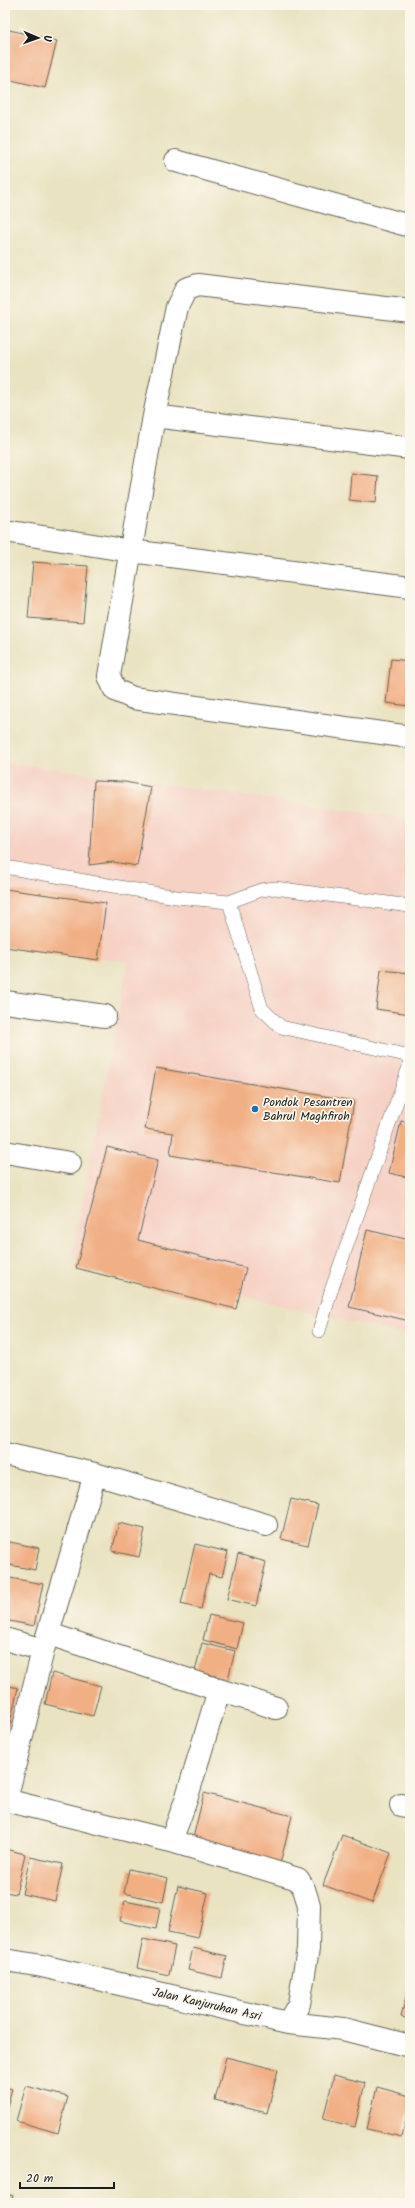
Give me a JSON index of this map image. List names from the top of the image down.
{
  "streets": {
    "street": ["Jalan Kanjuruhan Asri"]
  },
  "places": ["Pondok Pesantren Bahrul Maghfiroh"],
  "scale_bar": "20 m",
  "north": "right"
}
